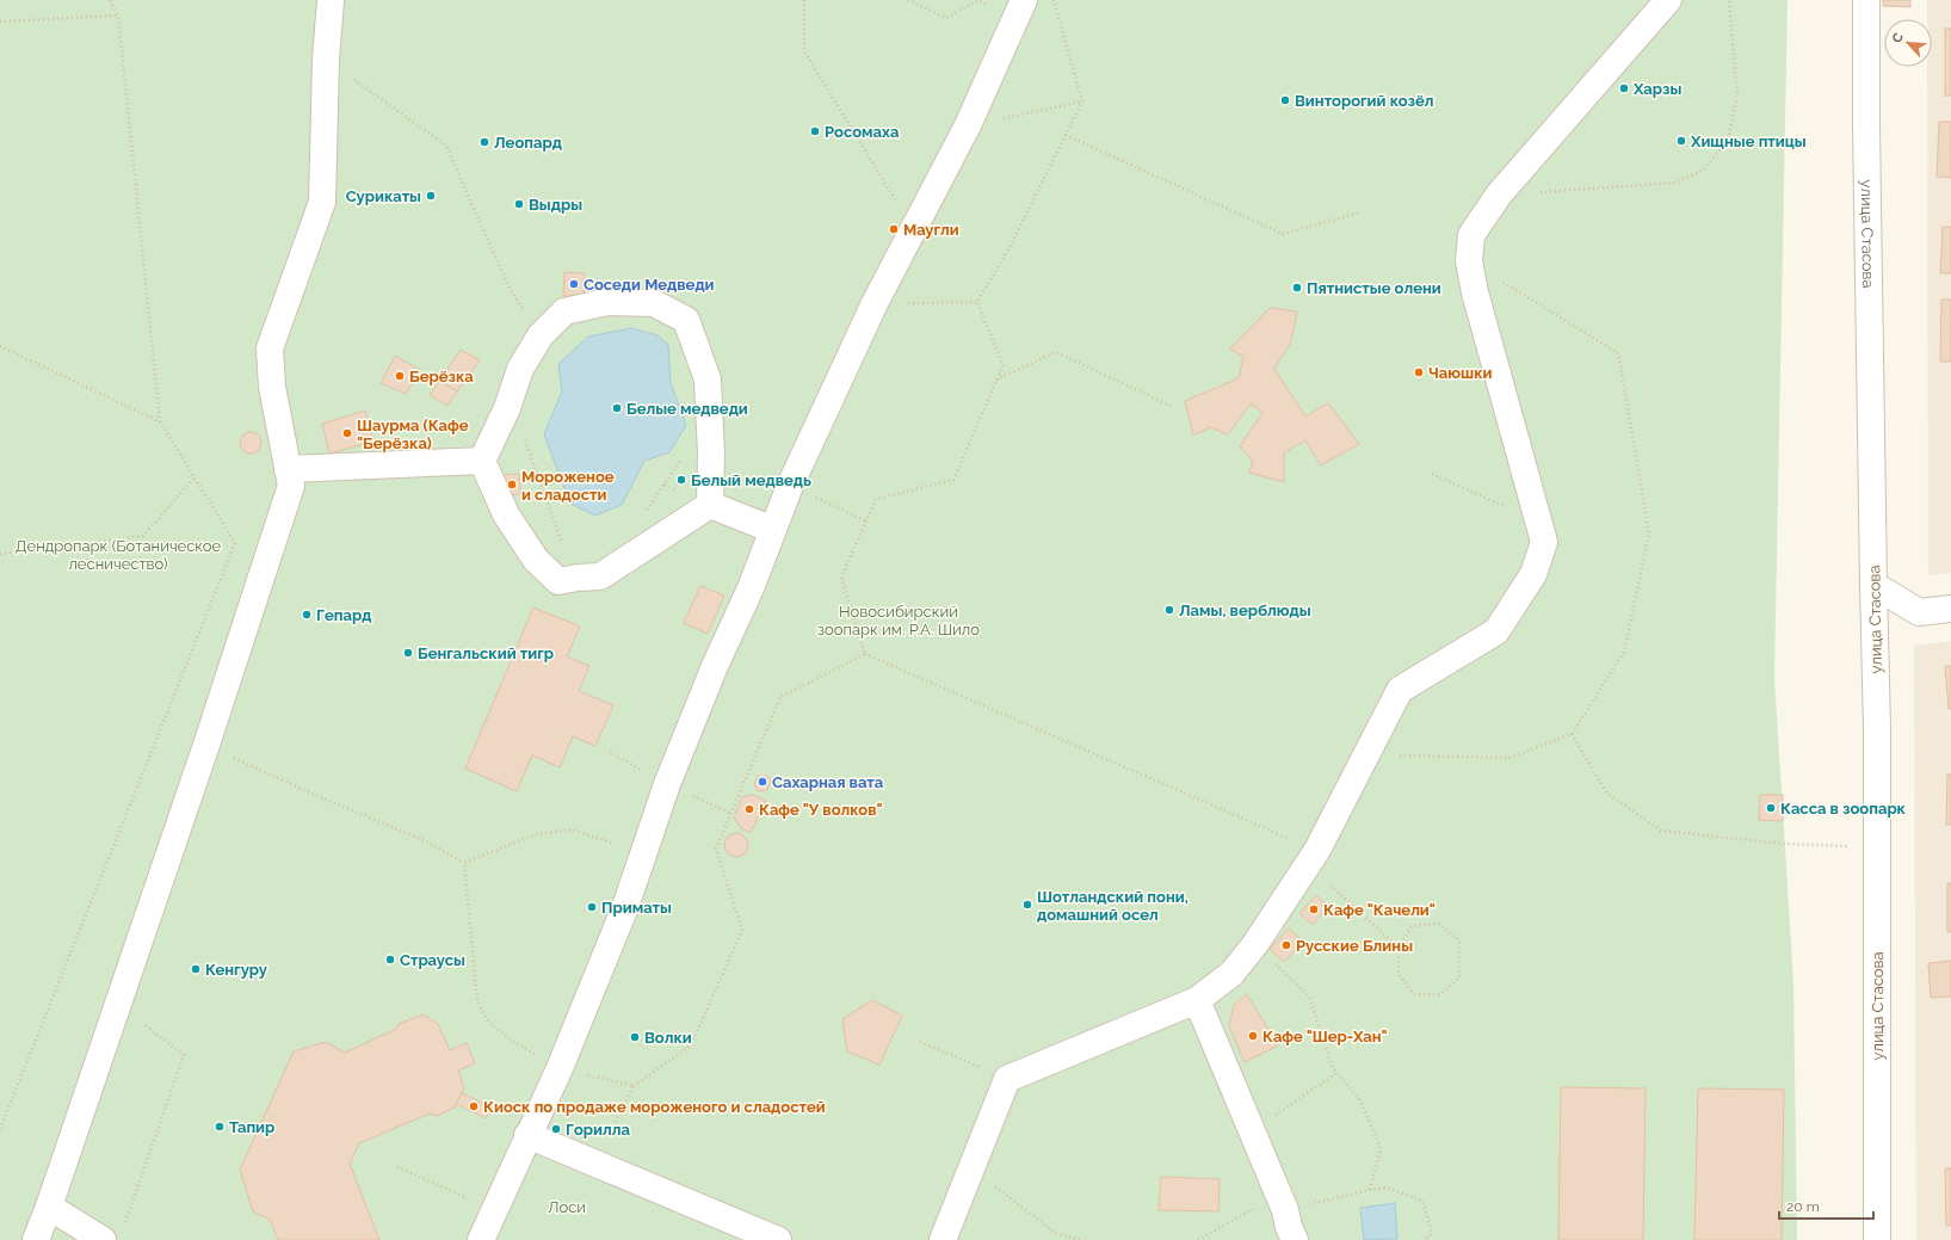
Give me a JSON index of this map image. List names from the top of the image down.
{
  "streets": {
    "street": ["улица Стасова"]
  },
  "parks": ["Дендропарк (Ботаническое лесничество)", "Новосибирский зоопарк им. Р.А. Шило", "Лоси"],
  "places": [
    "Харзы",
    "Винторогий козёл",
    "Росомаха",
    "Хищные птицы",
    "Леопард",
    "Сурикаты",
    "Выдры",
    "Маугли",
    "Соседи Медведи",
    "Пятнистые олени",
    "Чаюшки",
    "Берёзка",
    "Белые медведи",
    "Шаурма (Кафе \"Берёзка)",
    "Белый медведь",
    "Мороженое и сладости",
    "Ламы, верблюды",
    "Гепард",
    "Бенгальский тигр",
    "Сахарная вата",
    "Касса в зоопарк",
    "Кафе \"У волков\"",
    "Шотландский пони, домашний осел",
    "Приматы",
    "Кафе \"Качели\"",
    "Русские Блины",
    "Страусы",
    "Кенгуру",
    "Кафе \"Шер-Хан\"",
    "Волки",
    "Киоск по продаже мороженого и сладостей",
    "Тапир",
    "Горилла"
  ],
  "scale_bar": "20 m",
  "north": "top left"
}
